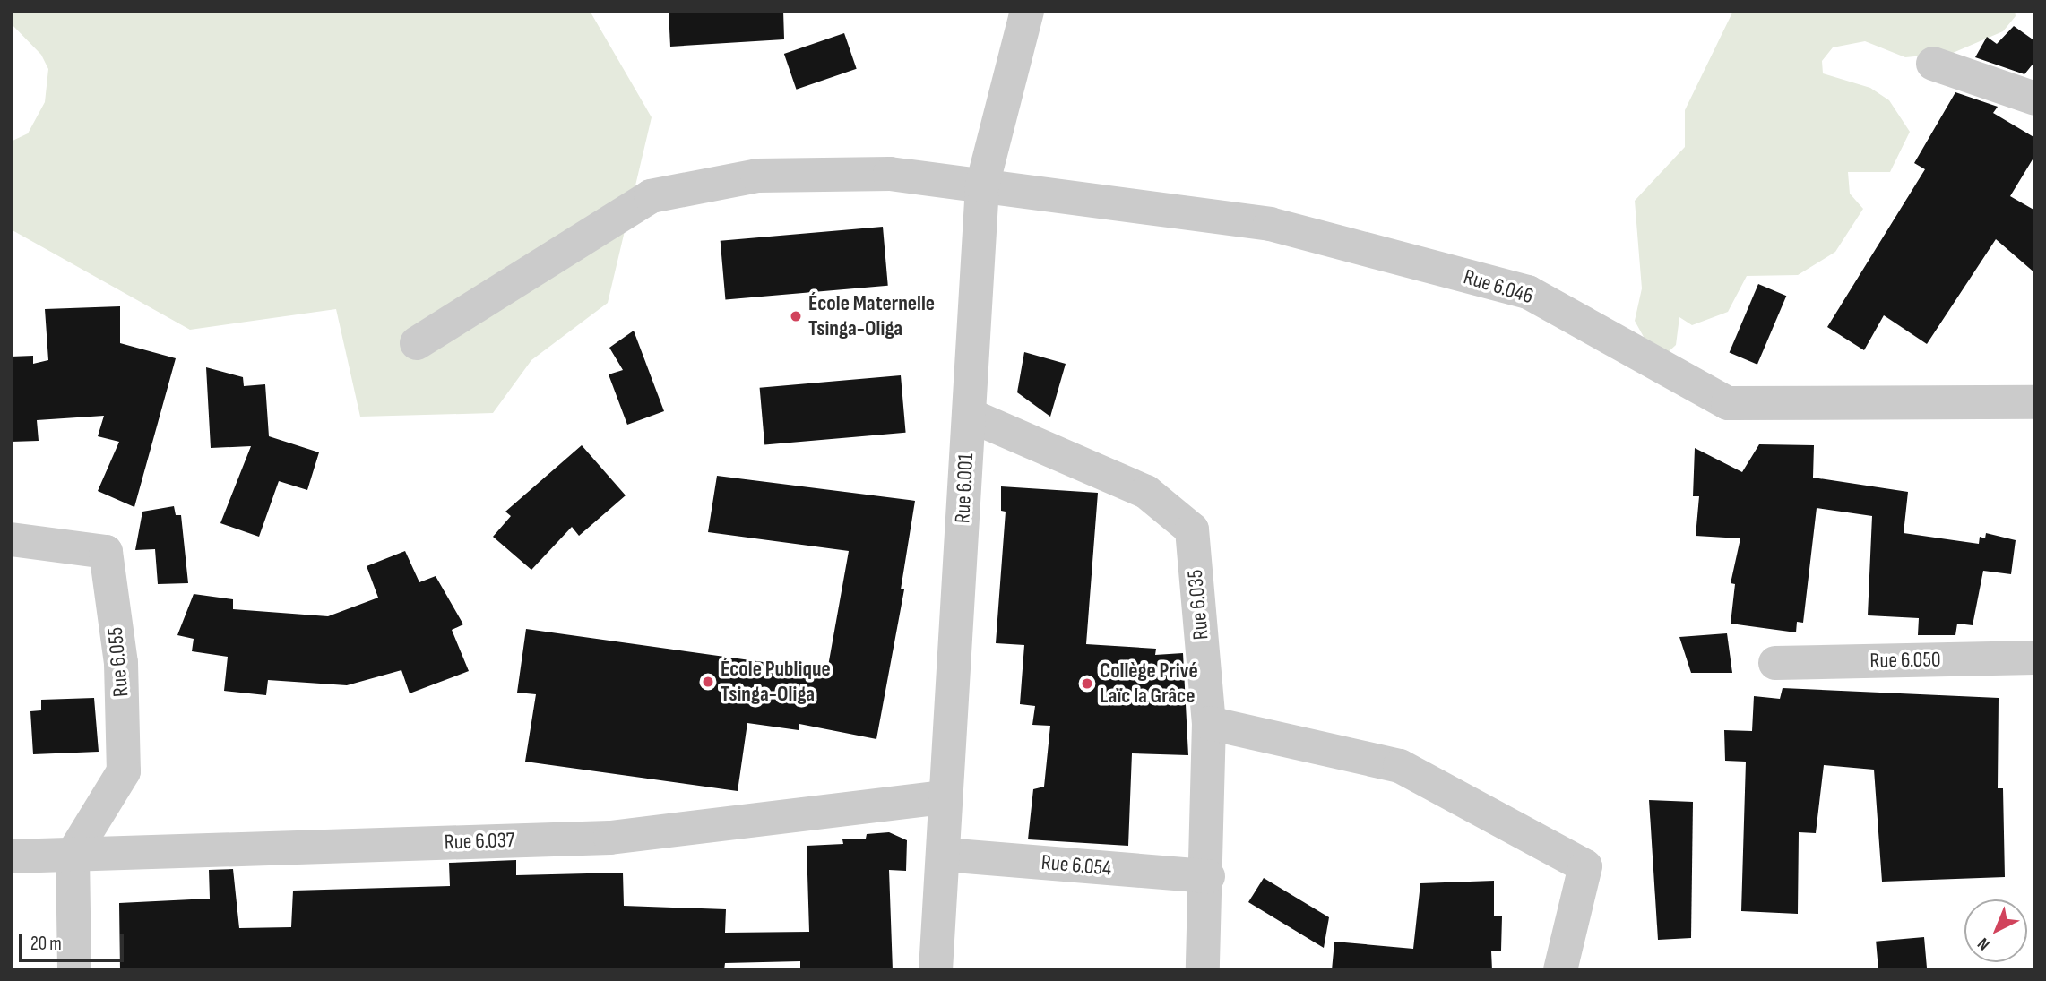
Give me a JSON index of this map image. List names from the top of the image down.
{
  "streets": {
    "street": [
      "Rue 6.046",
      "Rue 6.001",
      "Rue 6.035",
      "Rue 6.050",
      "Rue 6.055",
      "Rue 6.037",
      "Rue 6.054"
    ]
  },
  "crossings": [
    ["Rue 6.046", "Rue 6.001"],
    ["Rue 6.001", "Rue 6.035"],
    ["Rue 6.001", "Rue 6.037"],
    ["Rue 6.001", "Rue 6.054"],
    ["Rue 6.035", "Rue 6.054"],
    ["Rue 6.055", "Rue 6.037"]
  ],
  "places": ["École Maternelle Tsinga-Oliga", "École Publique Tsinga-Oliga", "Collège Privé Laïc la Grâce"],
  "scale_bar": "20 m",
  "north": "bottom left"
}
